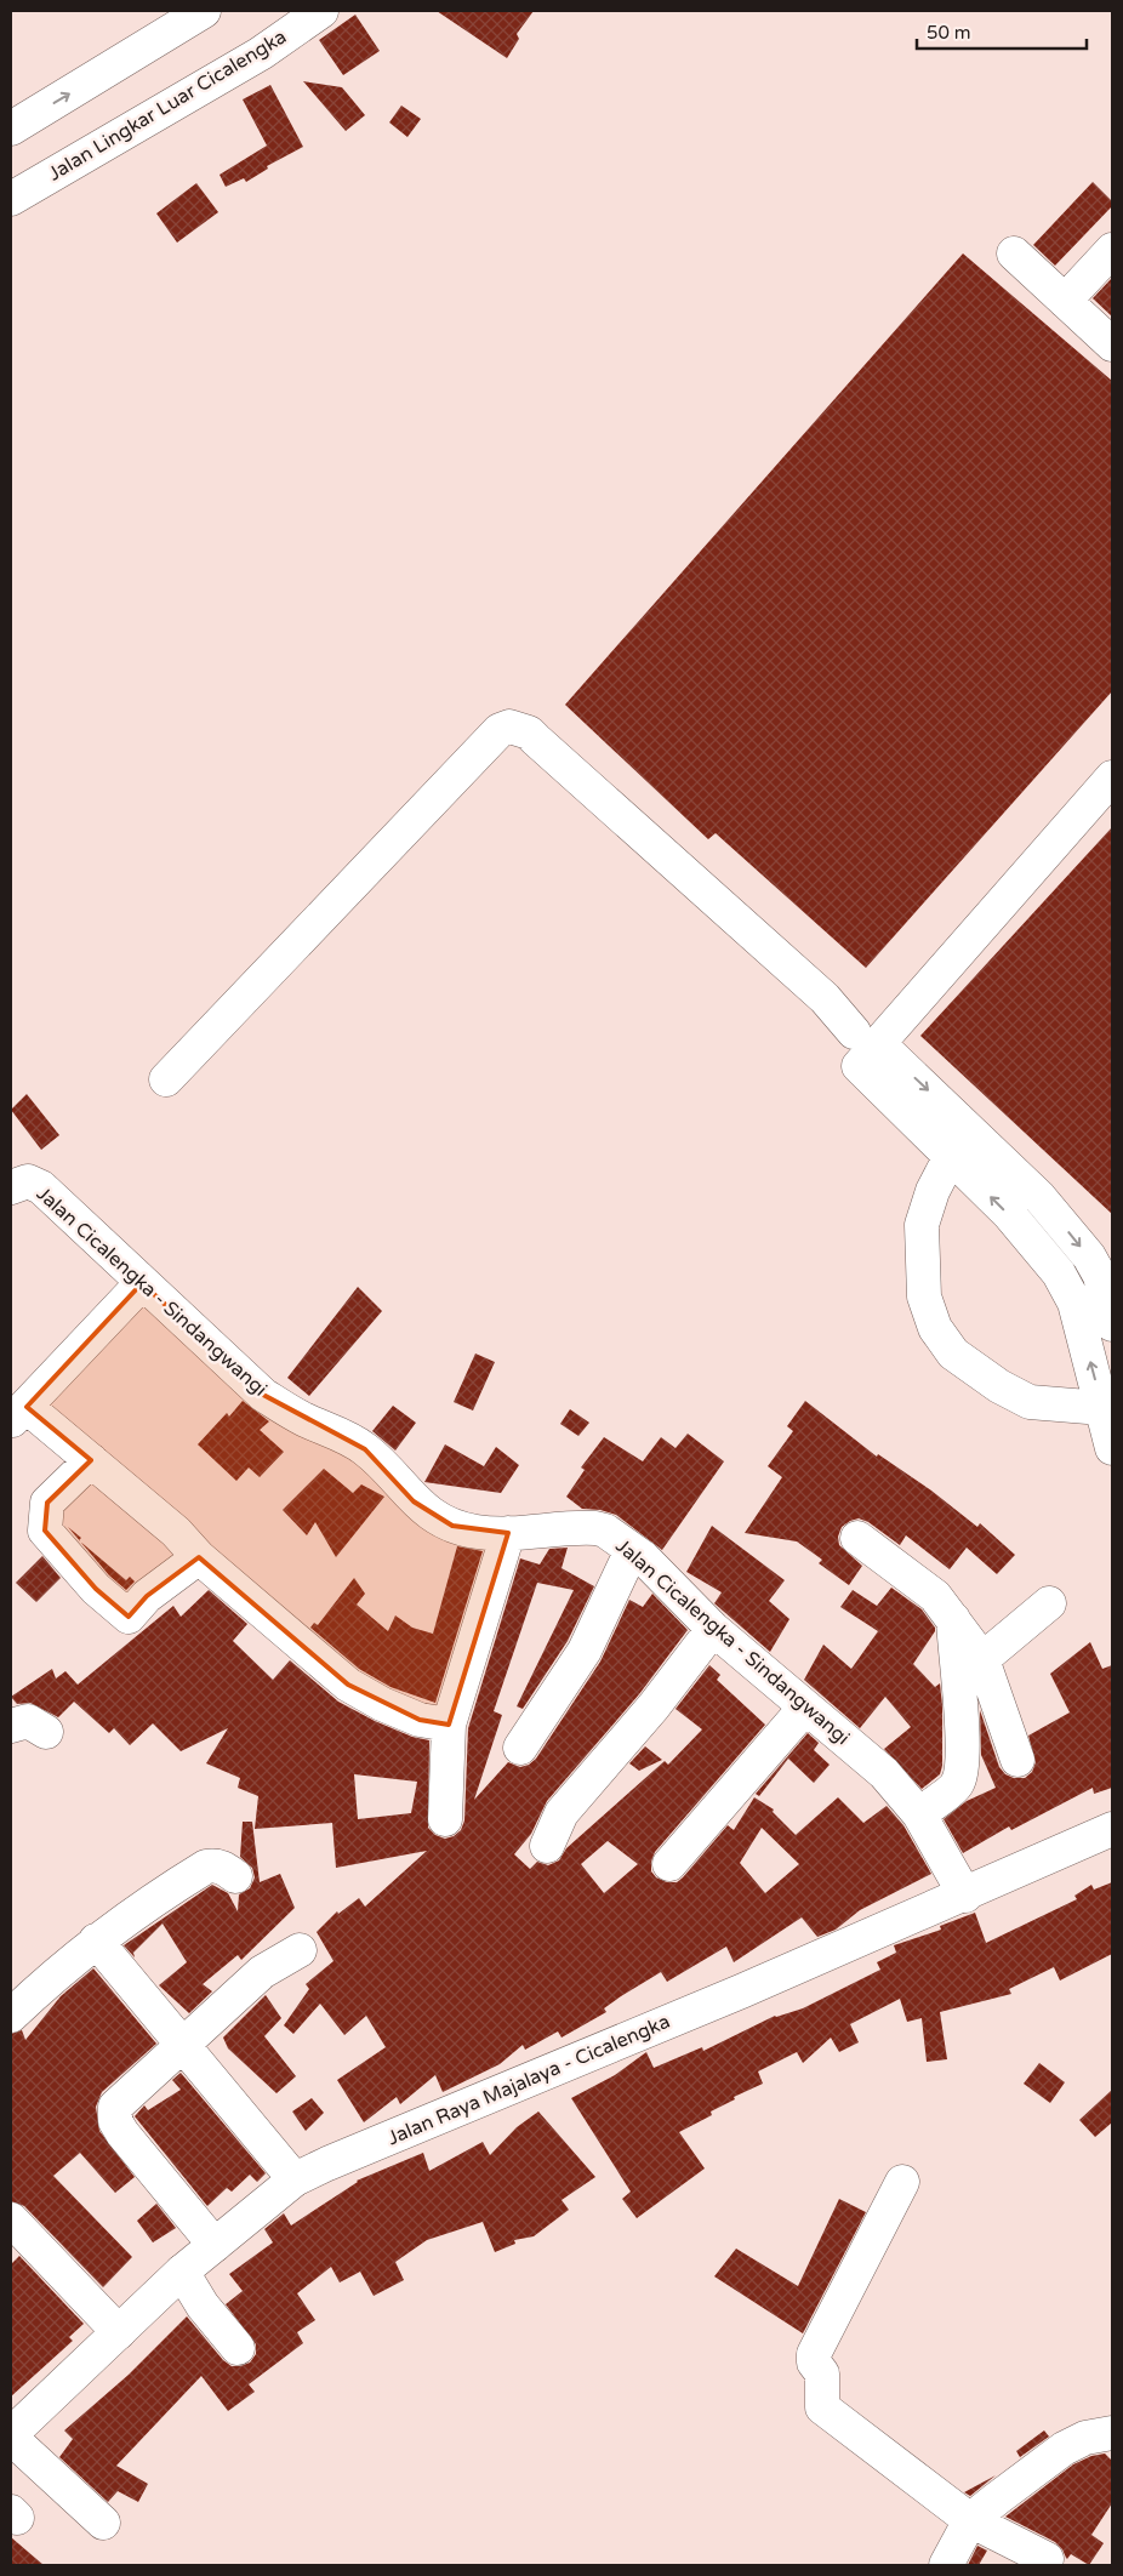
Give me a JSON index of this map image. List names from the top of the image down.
{
  "streets": {
    "main road": ["Jalan Lingkar Luar Cicalengka", "Jalan Cicalengka - Sindangwangi", "Jalan Raya Majalaya - Cicalengka"]
  },
  "crossings": [
    ["Jalan Cicalengka - Sindangwangi", "Jalan Raya Majalaya - Cicalengka"]
  ],
  "scale_bar": "50 m"
}
